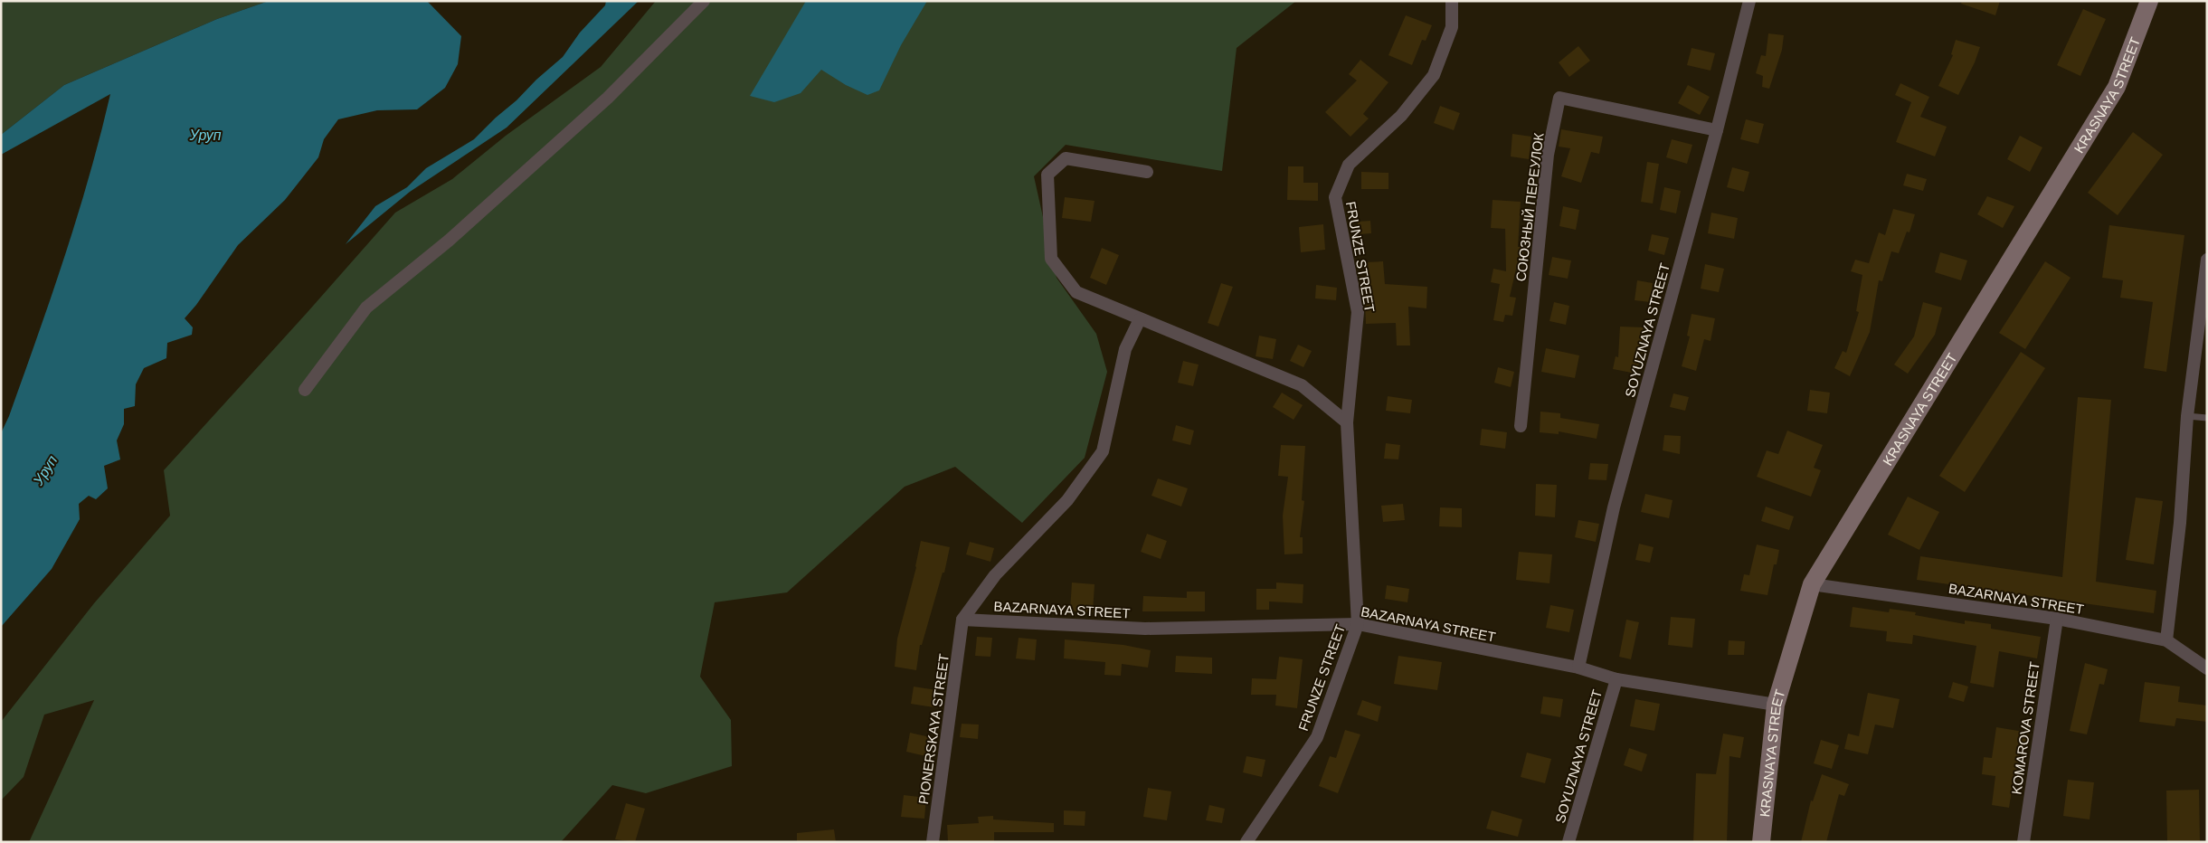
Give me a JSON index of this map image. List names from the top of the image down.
{
  "streets": {
    "street": [
      "KRASNAYA STREET",
      "СОЮЗНЫЙ ПЕРЕУЛОК",
      "FRUNZE STREET",
      "SOYUZNAYA STREET",
      "BAZARNAYA STREET",
      "KOMAROVA STREET",
      "PIONERSKAYA STREET"
    ]
  },
  "crossings": [
    ["KRASNAYA STREET", "BAZARNAYA STREET"],
    ["СОЮЗНЫЙ ПЕРЕУЛОК", "SOYUZNAYA STREET"],
    ["FRUNZE STREET", "BAZARNAYA STREET"],
    ["SOYUZNAYA STREET", "BAZARNAYA STREET"],
    ["BAZARNAYA STREET", "KOMAROVA STREET"],
    ["BAZARNAYA STREET", "PIONERSKAYA STREET"]
  ],
  "water": ["Уруп"]
}
